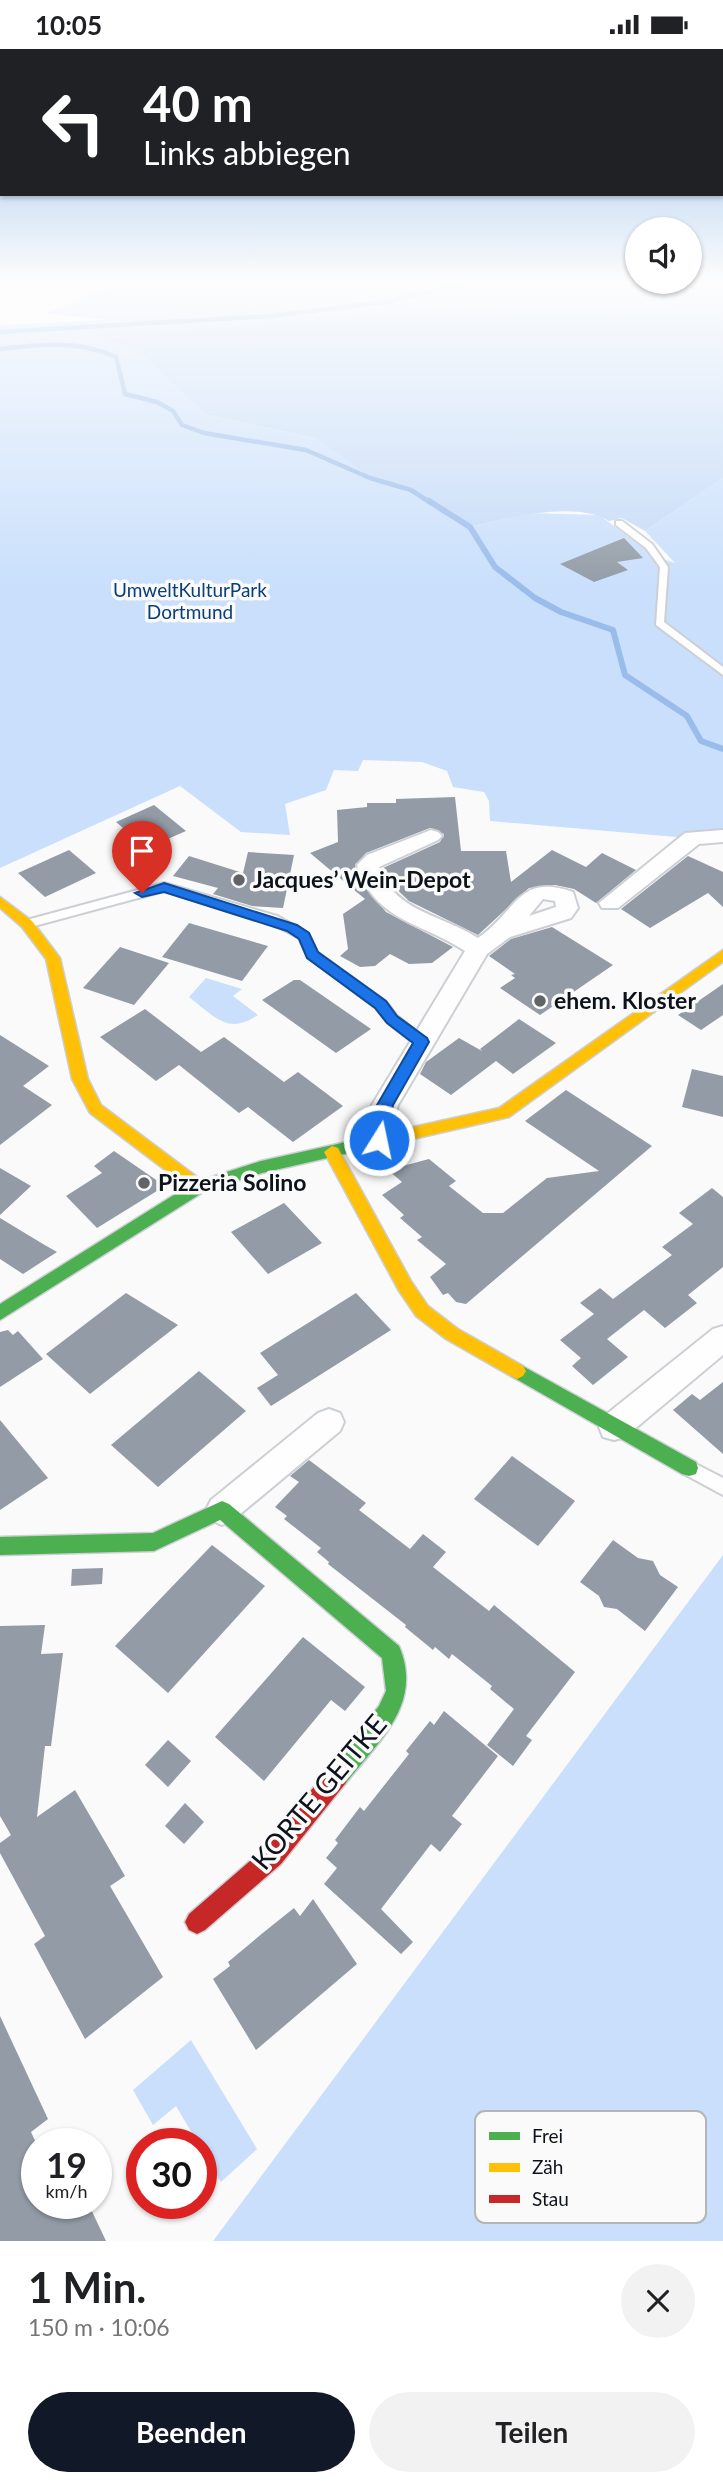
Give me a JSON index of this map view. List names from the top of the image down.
{
  "streets": {
    "street": ["KORTE GEITKE"]
  },
  "parks": ["UmweltKulturPark Dortmund"],
  "places": ["Jacques’ Wein-Depot", "ehem. Kloster", "Pizzeria Solino"],
  "legend": ["Frei", "Zäh", "Stau"],
  "page": {
    "status": "10:05",
    "turn": ["40 m", "Links abbiegen"],
    "speed": "19 km/h",
    "limit": "30",
    "heading": ["1 Min.", "150 m · 10:06"],
    "buttons": ["Beenden", "Teilen"]
  }
}
